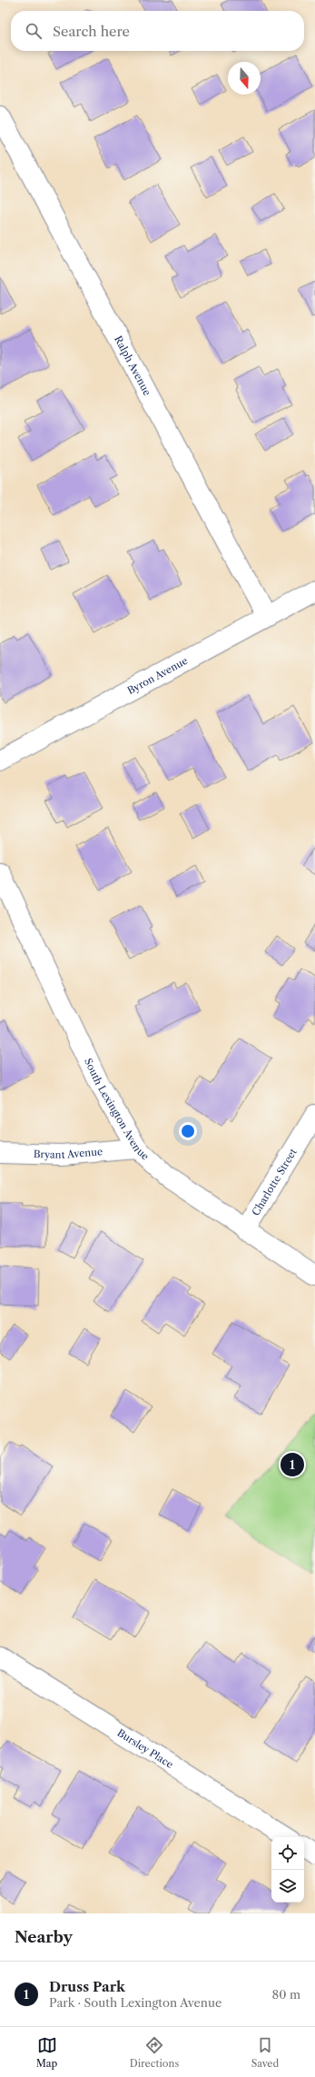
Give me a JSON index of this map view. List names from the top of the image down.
{
  "streets": {
    "street": [
      "Ralph Avenue",
      "Byron Avenue",
      "South Lexington Avenue",
      "Bryant Avenue",
      "Charlotte Street",
      "Bursley Place"
    ]
  },
  "crossings": [
    ["Ralph Avenue", "Byron Avenue"],
    ["South Lexington Avenue", "Bryant Avenue"],
    ["South Lexington Avenue", "Charlotte Street"]
  ],
  "north": "bottom",
  "page": {
    "search": "Search here",
    "pins": "1",
    "heading": "Nearby",
    "list": [
      {
        "mark": "1",
        "name": "Druss Park",
        "note": "Park · South Lexington Avenue",
        "value": "80 m"
      }
    ],
    "nav": ["Map", "Directions", "Saved"]
  }
}
